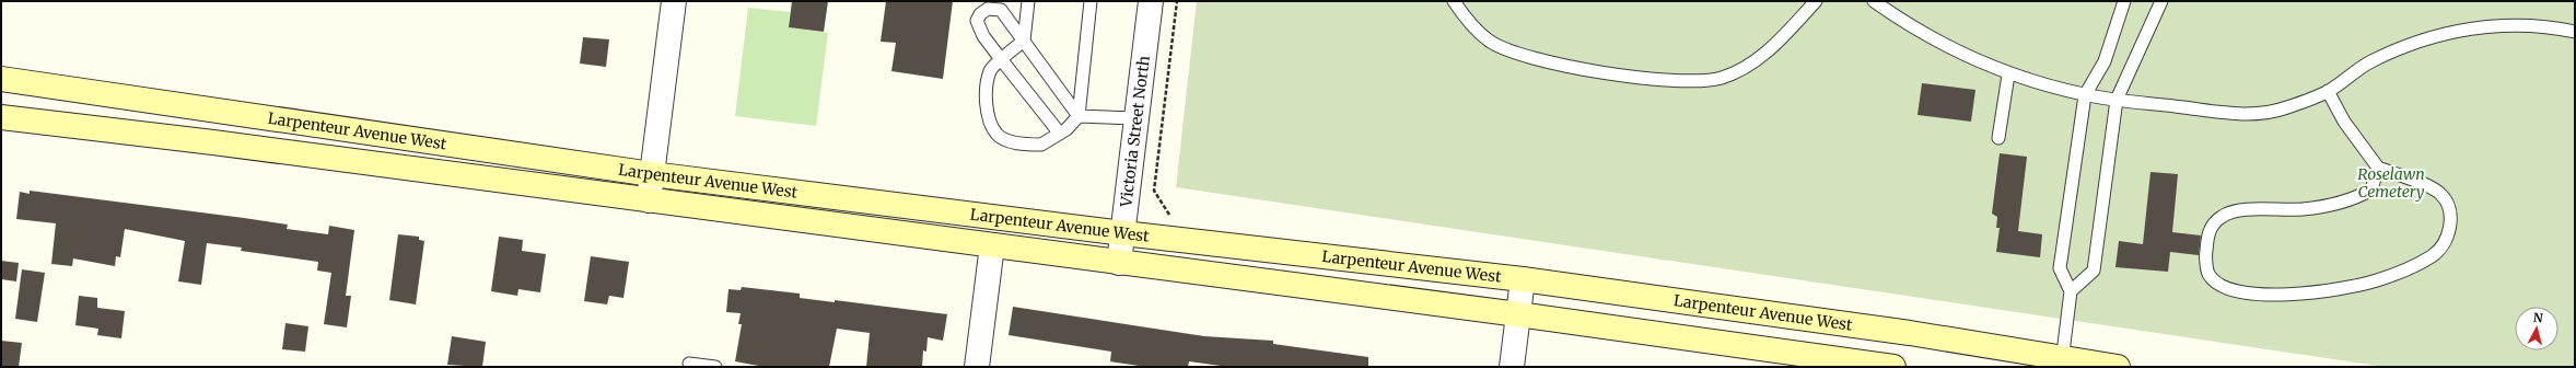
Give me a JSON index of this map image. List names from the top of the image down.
{
  "streets": {
    "main road": ["Larpenteur Avenue West"],
    "street": ["Victoria Street North"]
  },
  "crossings": [
    ["Larpenteur Avenue West", "Victoria Street North"]
  ],
  "parks": ["Roselawn Cemetery"],
  "north": "top"
}
